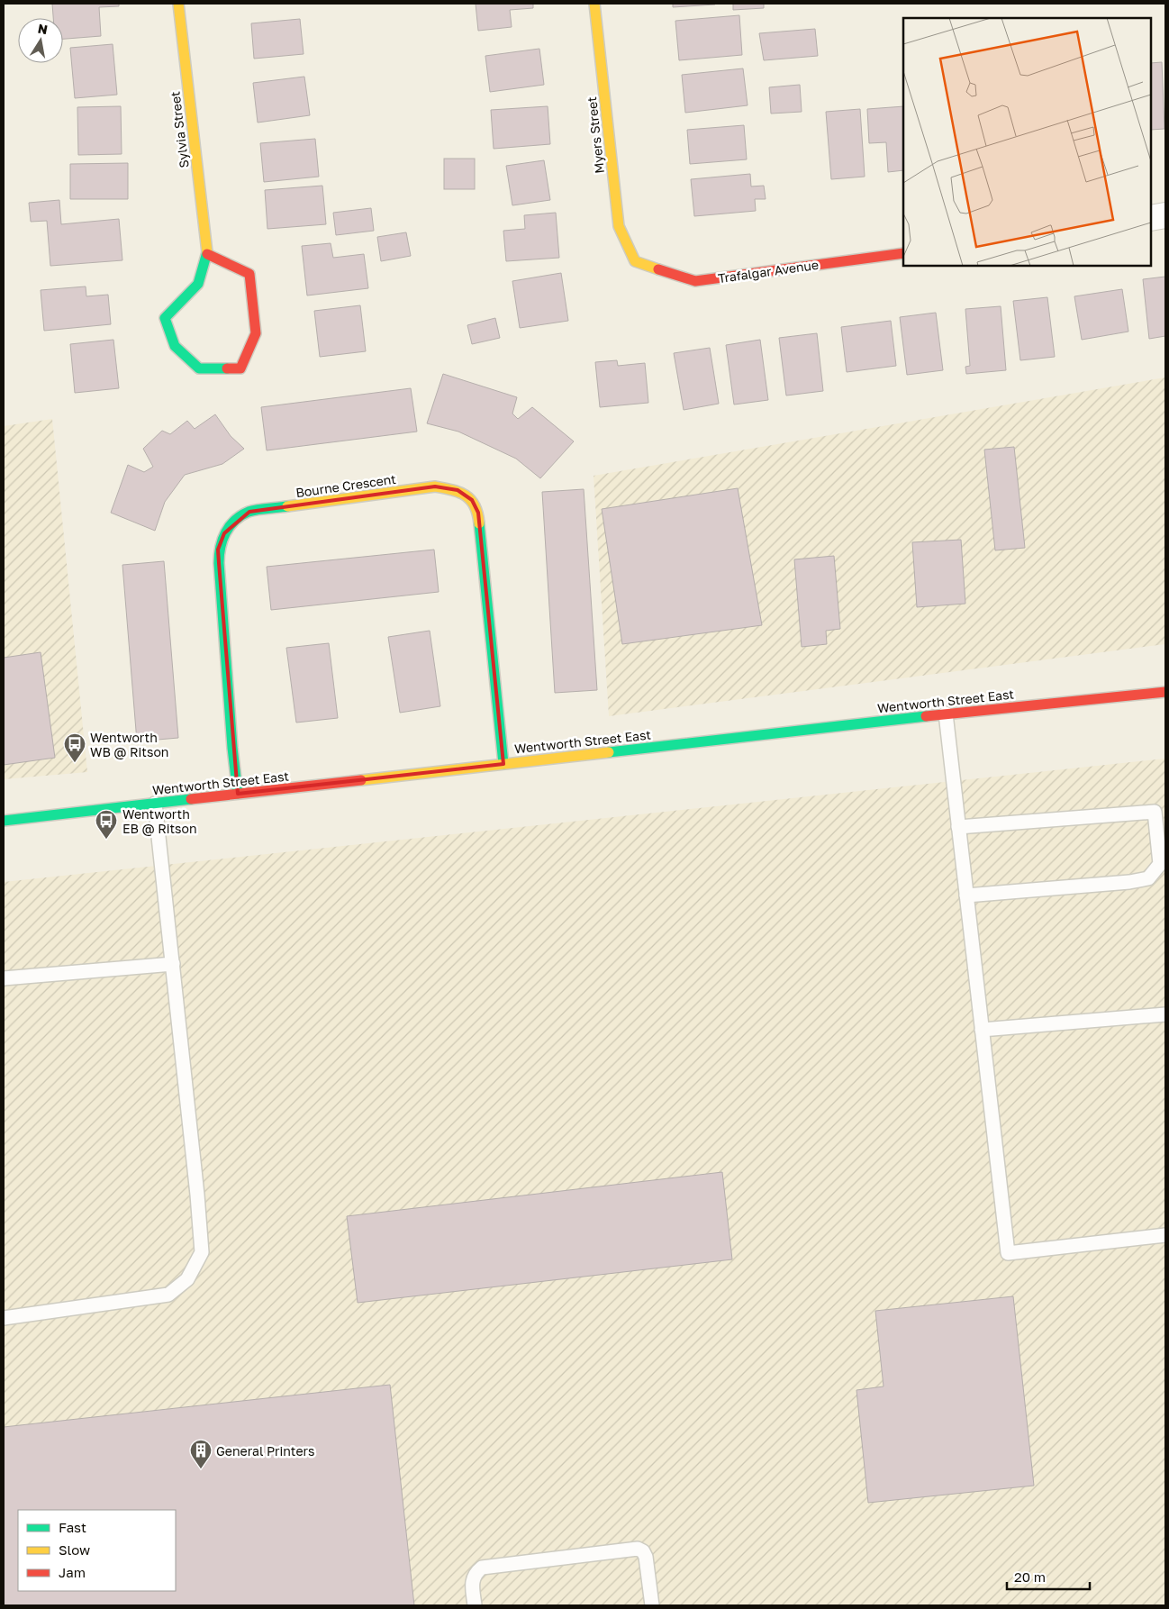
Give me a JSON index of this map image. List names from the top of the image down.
{
  "streets": {
    "street": [
      "Sylvia Street",
      "Myers Street",
      "Trafalgar Avenue",
      "Bourne Crescent",
      "Wentworth Street East"
    ]
  },
  "crossings": [
    ["Myers Street", "Trafalgar Avenue"],
    ["Bourne Crescent", "Wentworth Street East"]
  ],
  "places": {
    "bus stop": ["Wentworth WB @ Ritson", "Wentworth EB @ Ritson"],
    "building": ["General Printers"]
  },
  "legend": ["Fast", "Slow", "Jam"],
  "scale_bar": "20 m",
  "north": "top"
}
